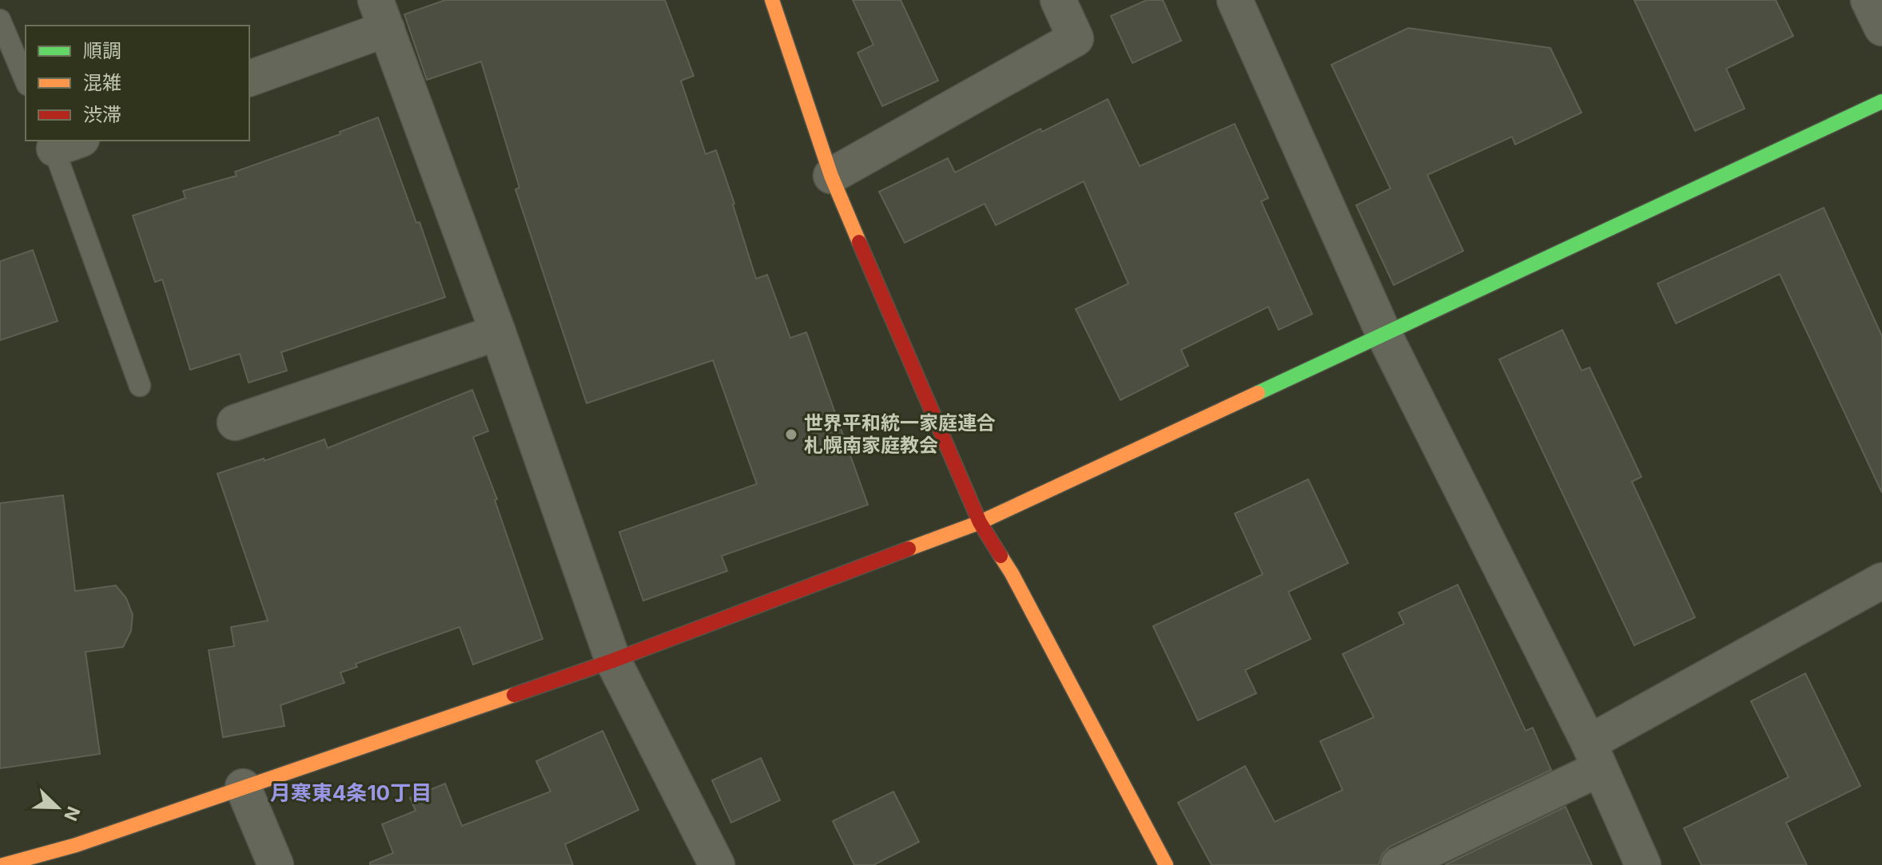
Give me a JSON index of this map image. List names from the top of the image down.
{
  "districts": ["月寒東4条10丁目"],
  "places": ["世界平和統一家庭連合 札幌南家庭教会"],
  "legend": ["順調", "混雑", "渋滞"],
  "north": "bottom right"
}
